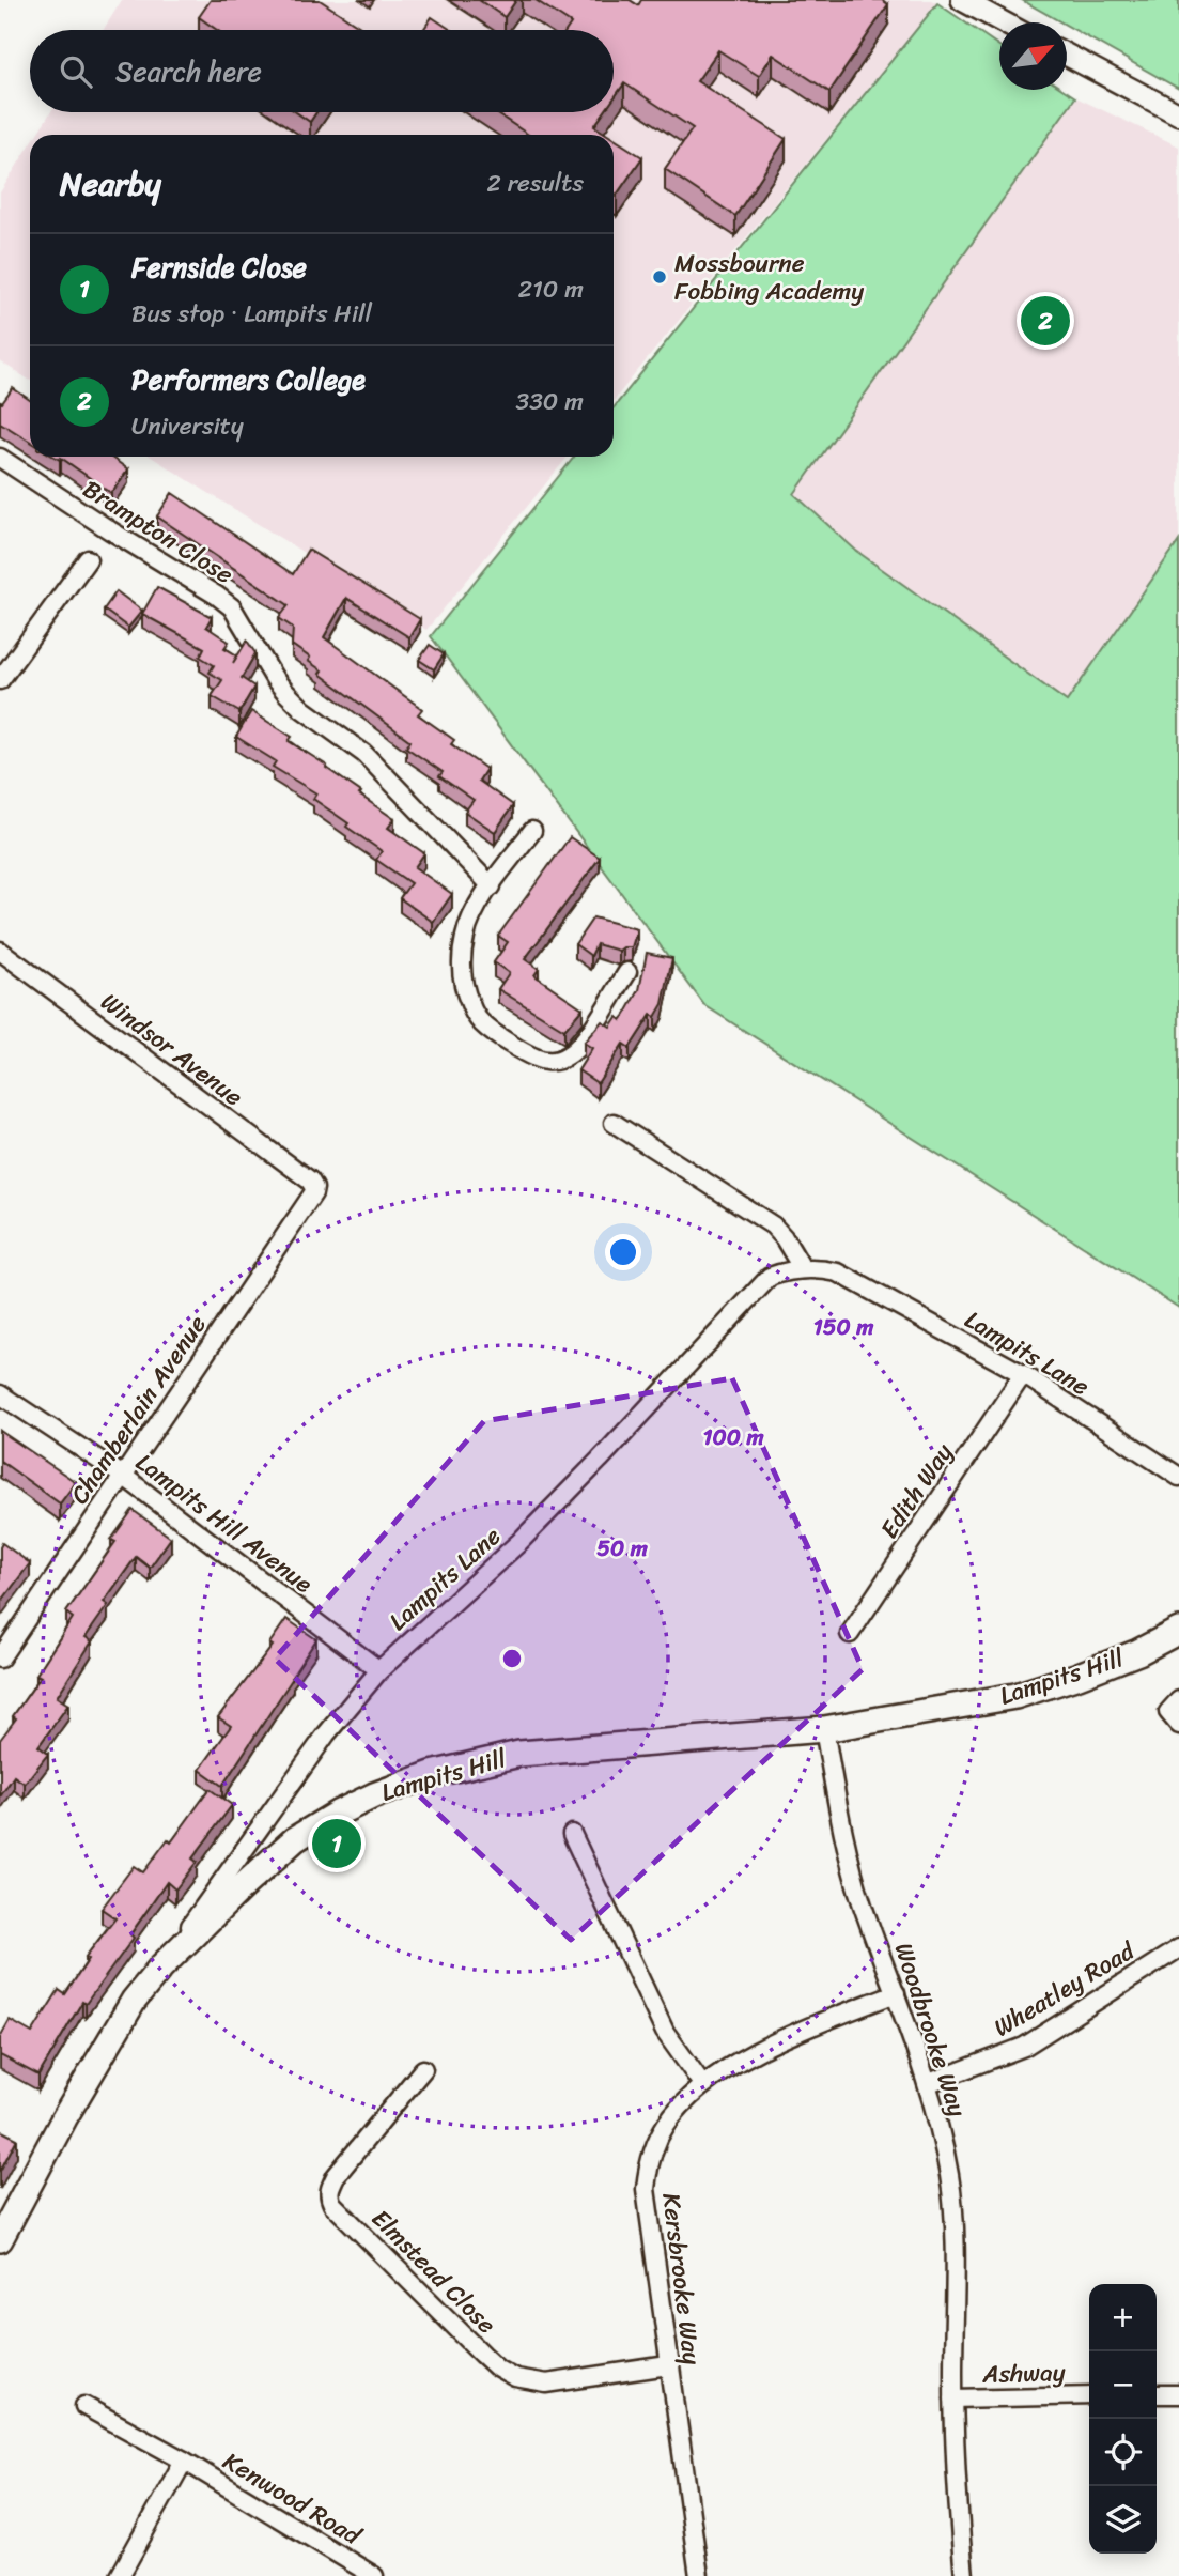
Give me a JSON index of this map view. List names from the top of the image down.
{
  "streets": {
    "main road": ["Lampits Hill"],
    "street": [
      "Brampton Close",
      "Windsor Avenue",
      "Lampits Lane",
      "Chamberlain Avenue",
      "Edith Way",
      "Lampits Hill Avenue",
      "Wheatley Road",
      "Woodbrooke Way",
      "Elmstead Close",
      "Kersbrooke Way",
      "Ashway",
      "Kenwood Road"
    ]
  },
  "crossings": [
    ["Windsor Avenue", "Chamberlain Avenue"],
    ["Lampits Lane", "Edith Way"],
    ["Lampits Lane", "Lampits Hill Avenue"],
    ["Lampits Lane", "Lampits Hill"],
    ["Chamberlain Avenue", "Lampits Hill Avenue"],
    ["Lampits Hill", "Woodbrooke Way"],
    ["Wheatley Road", "Woodbrooke Way"],
    ["Woodbrooke Way", "Kersbrooke Way"],
    ["Woodbrooke Way", "Ashway"],
    ["Elmstead Close", "Kersbrooke Way"]
  ],
  "places": ["Mossbourne Fobbing Academy"],
  "north": "top right",
  "page": {
    "search": "Search here",
    "heading": ["Nearby", "2 results"],
    "list": [
      {
        "mark": "1",
        "name": "Fernside Close",
        "note": "Bus stop · Lampits Hill",
        "value": "210 m"
      },
      {
        "mark": "2",
        "name": "Performers College",
        "note": "University",
        "value": "330 m"
      }
    ],
    "pins": ["2", "1"],
    "map_buttons": ["+", "−"]
  },
  "rings": ["150 m", "100 m", "50 m"]
}
